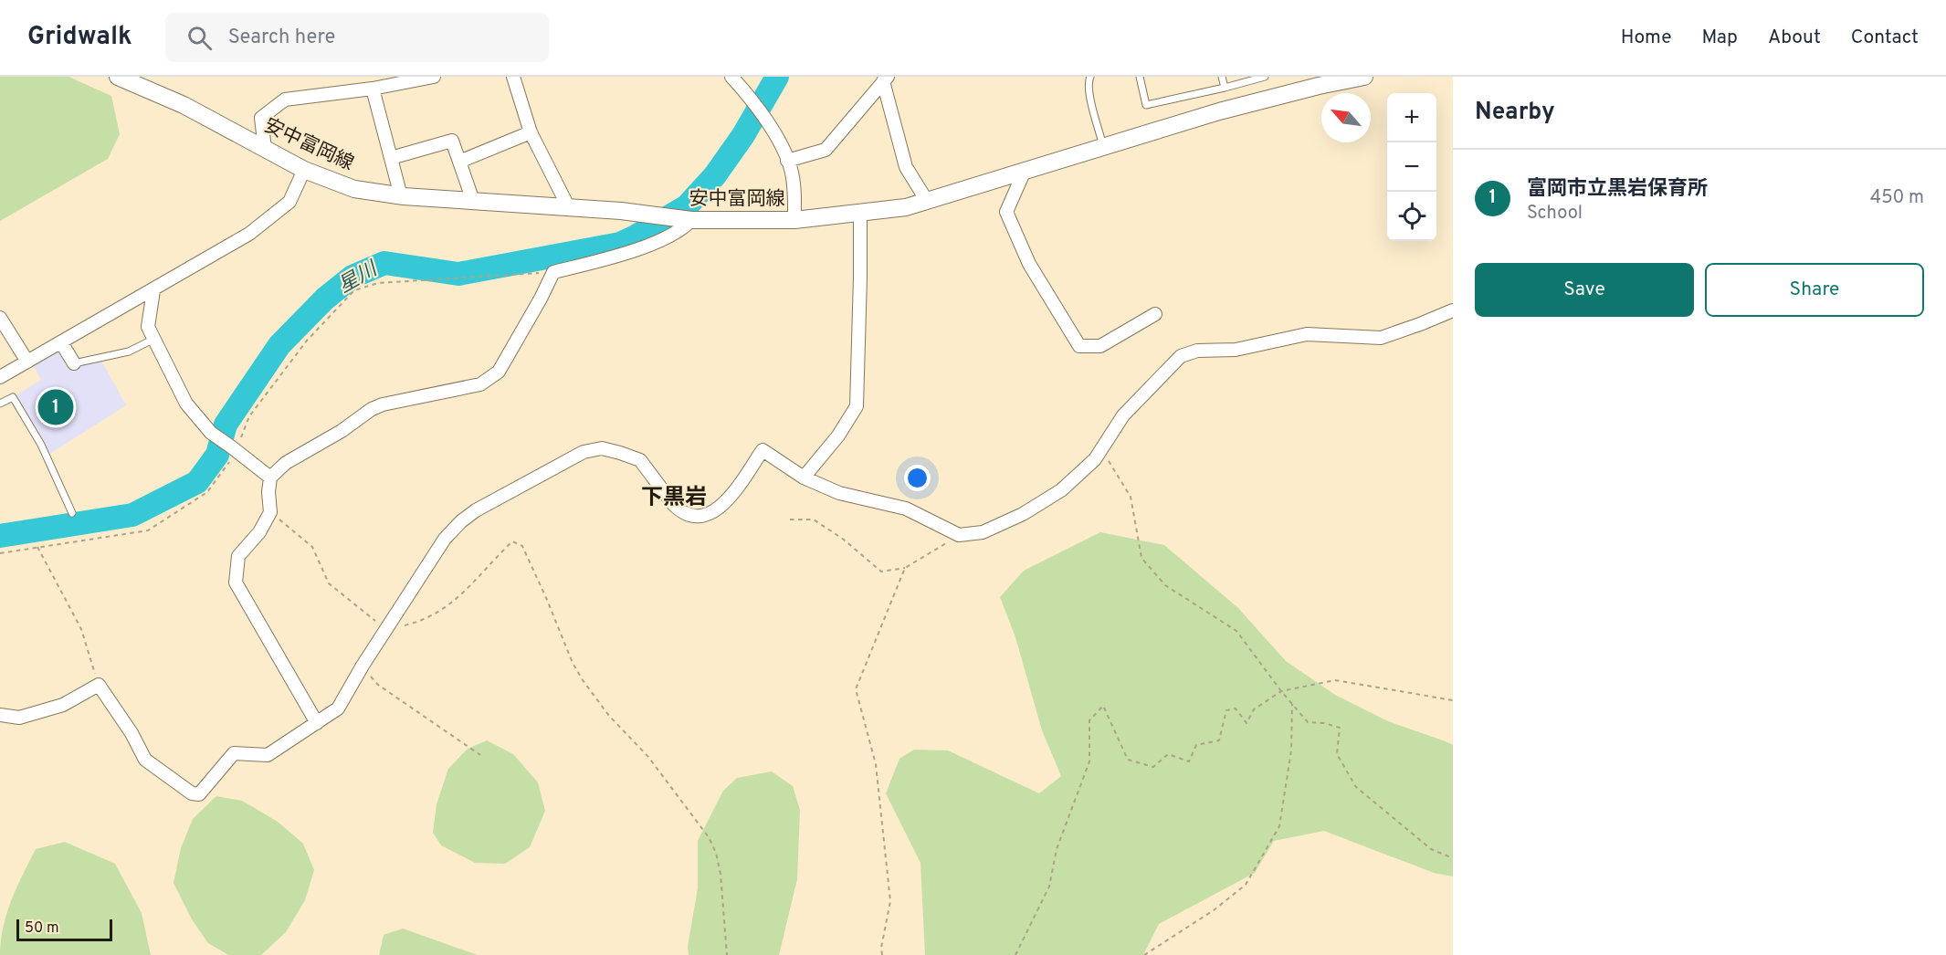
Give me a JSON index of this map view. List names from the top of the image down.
{
  "streets": {
    "main road": ["安中富岡線"]
  },
  "districts": ["下黒岩"],
  "water": ["星川"],
  "scale_bar": "50 m",
  "north": "top left",
  "page": {
    "header": "Gridwalk",
    "search": "Search here",
    "nav": [
      "Home",
      "Map",
      "About",
      "Contact"
    ],
    "heading": "Nearby",
    "map_buttons": ["+", "−"],
    "list": [
      {
        "mark": "1",
        "name": "富岡市立黒岩保育所",
        "note": "School",
        "value": "450 m"
      }
    ],
    "buttons": ["Save", "Share"],
    "pins": "1",
    "scale": "50 m"
  }
}
